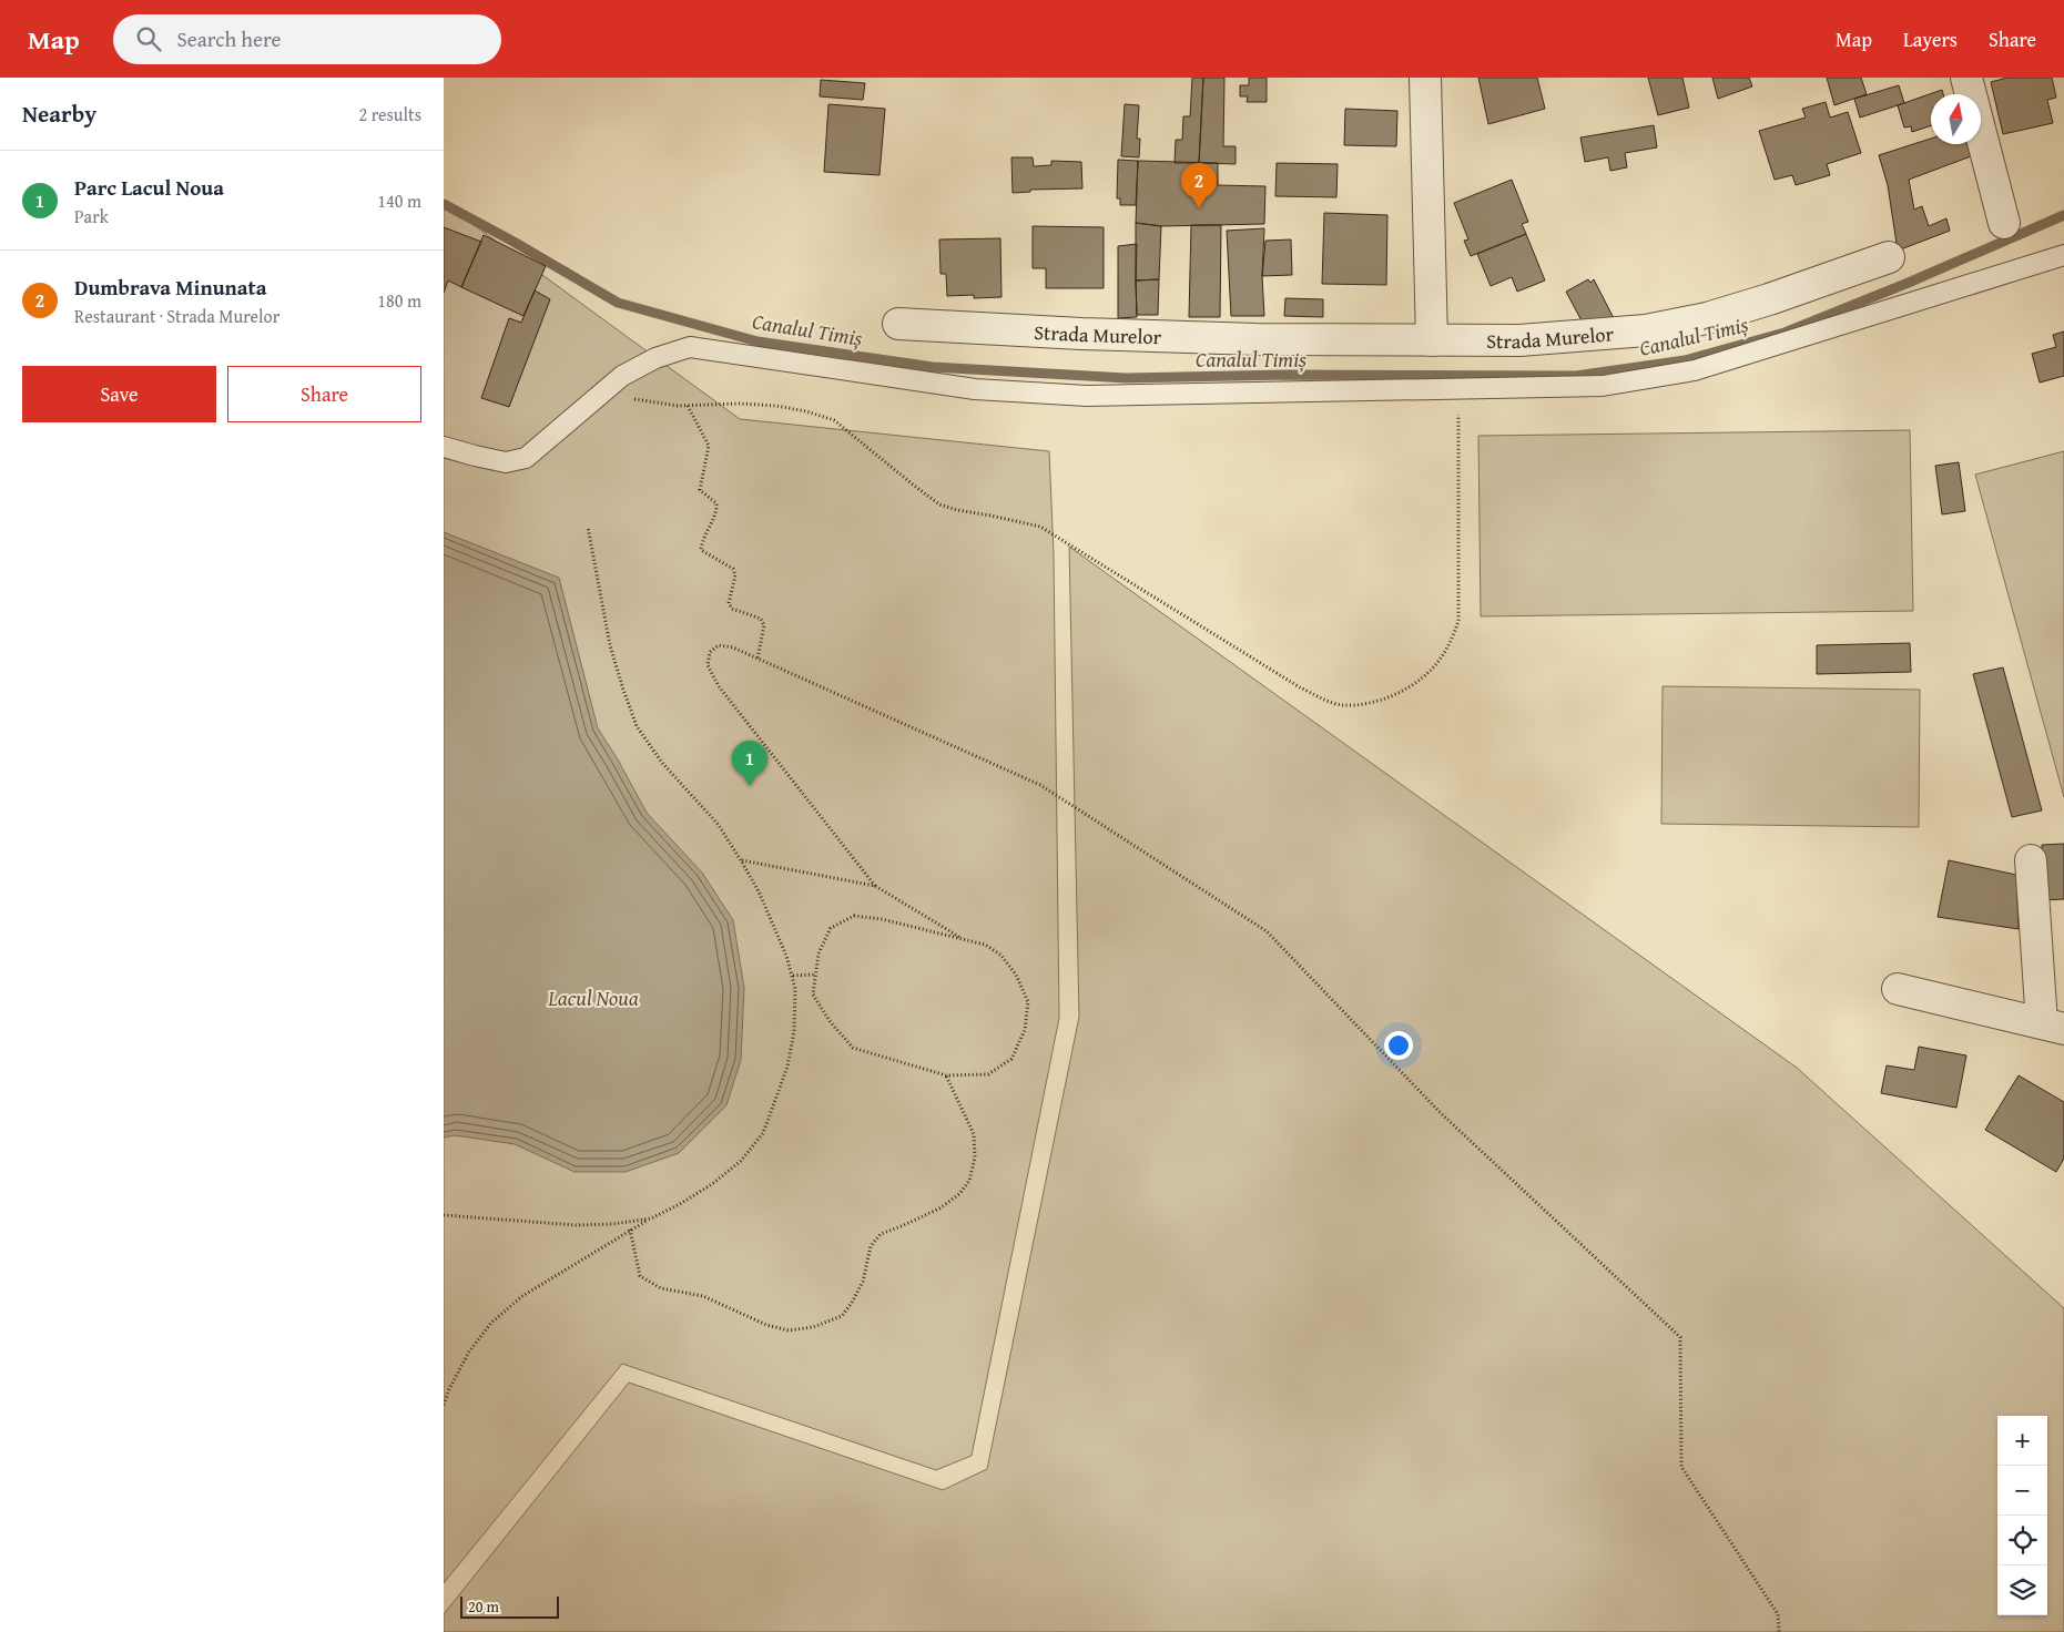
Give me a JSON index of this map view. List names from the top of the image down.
{
  "streets": {
    "street": ["Strada Murelor"]
  },
  "water": ["Canalul Timiș", "Lacul Noua"],
  "scale_bar": "20 m",
  "north": "top",
  "page": {
    "header": "Map",
    "search": "Search here",
    "nav": ["Map", "Layers", "Share"],
    "heading": ["Nearby", "2 results"],
    "list": [
      {
        "mark": "1",
        "name": "Parc Lacul Noua",
        "note": "Park",
        "value": "140 m"
      },
      {
        "mark": "2",
        "name": "Dumbrava Minunata",
        "note": "Restaurant · Strada Murelor",
        "value": "180 m"
      }
    ],
    "pins": ["2", "1"],
    "buttons": ["Save", "Share"],
    "map_buttons": ["+", "−"],
    "scale": "20 m"
  }
}
